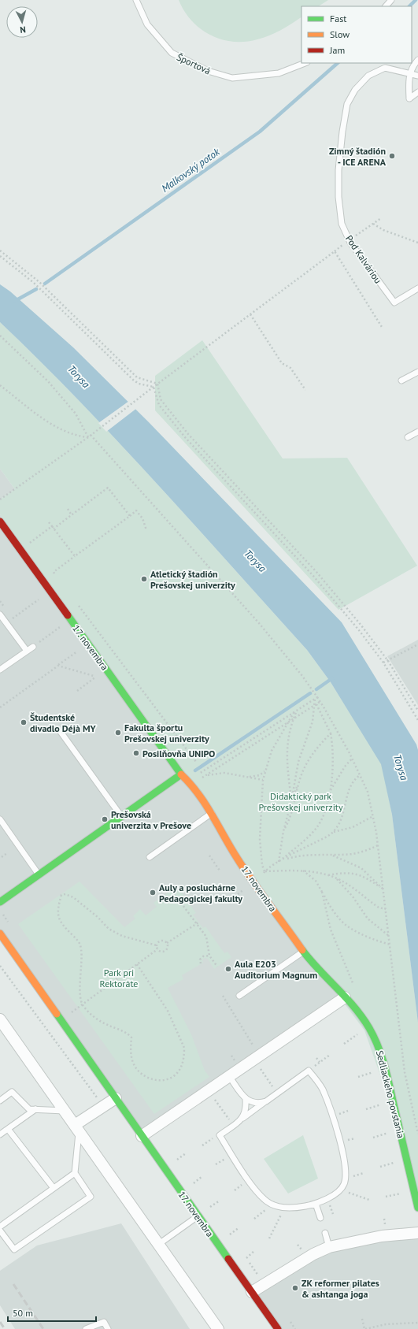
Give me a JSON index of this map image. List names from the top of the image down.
{
  "streets": {
    "street": ["17. novembra", "Sedliackeho povstania"],
    "lane": ["Športová", "Pod Kalváriou"]
  },
  "crossings": [
    ["17. novembra", "Sedliackeho povstania"]
  ],
  "water": ["Malkovský potok", "Torysa"],
  "parks": ["Didaktický park Prešovskej univerzity", "Park pri Rektoráte"],
  "places": [
    "Zimný štadión - ICE ARENA",
    "Atletický štadión Prešovskej univerzity",
    "Študentské divadlo Déjà MY",
    "Fakulta športu Prešovskej univerzity",
    "Posilňovňa UNIPO",
    "Prešovská univerzita v Prešove",
    "Auly a posluchárne Pedagogickej fakulty",
    "Aula E203 Auditorium Magnum",
    "ZK reformer pilates & ashtanga joga"
  ],
  "legend": ["Fast", "Slow", "Jam"],
  "scale_bar": "50 m",
  "north": "bottom"
}
